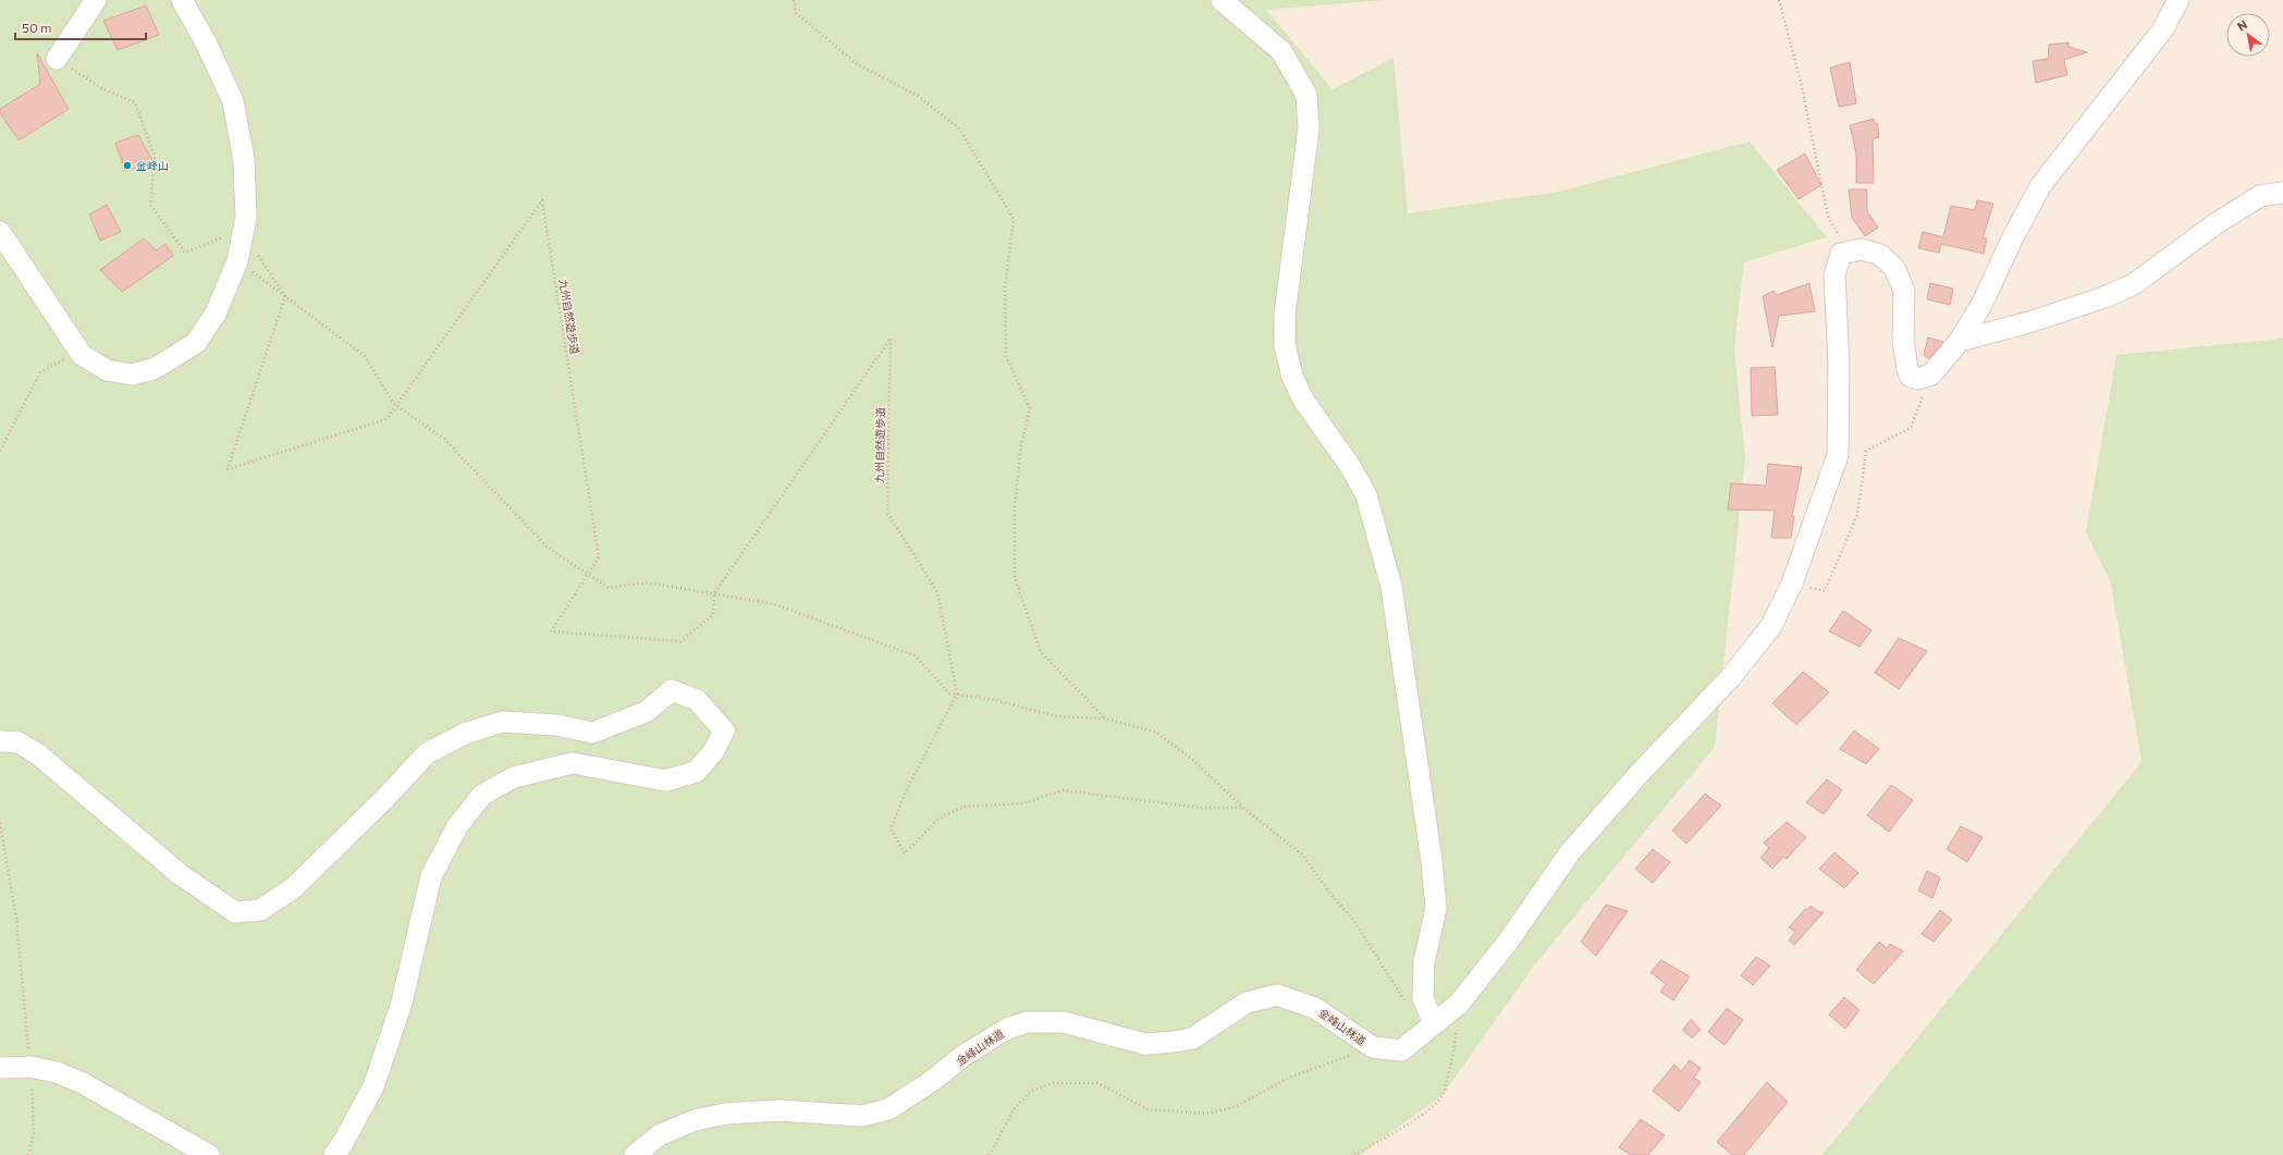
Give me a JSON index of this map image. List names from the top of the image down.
{
  "streets": {
    "street": ["金峰山林道"],
    "path": ["九州自然遊歩道"]
  },
  "places": ["金峰山"],
  "scale_bar": "50 m",
  "north": "top left"
}
